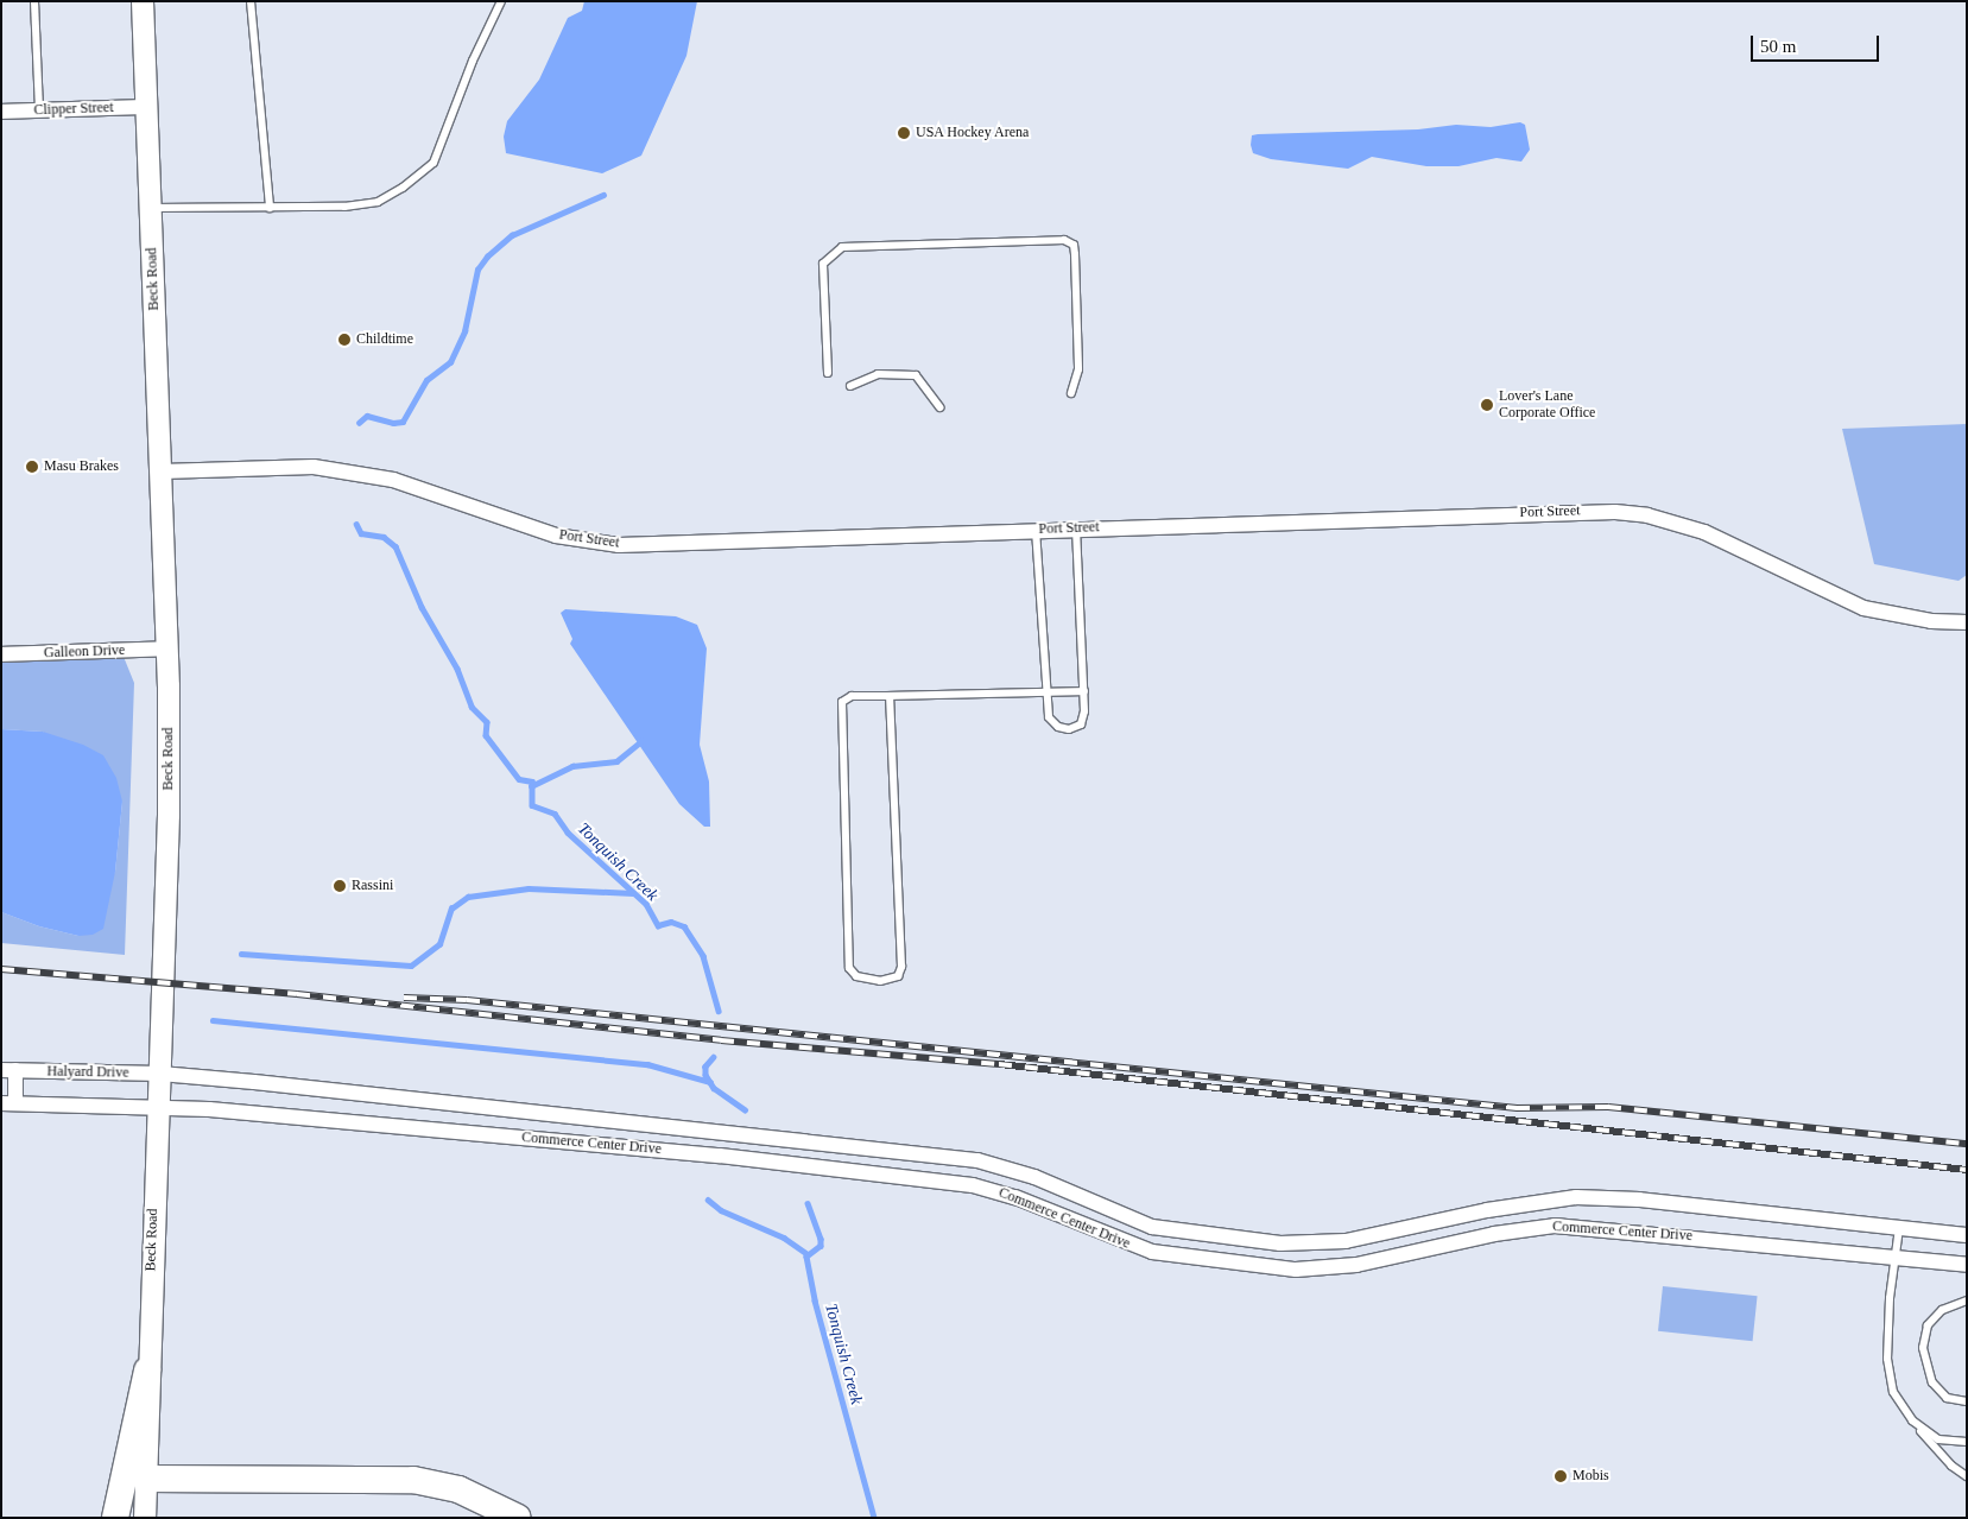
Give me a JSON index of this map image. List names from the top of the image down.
{
  "streets": {
    "main road": ["Beck Road"],
    "street": [
      "Clipper Street",
      "Port Street",
      "Galleon Drive",
      "Halyard Drive",
      "Commerce Center Drive"
    ]
  },
  "crossings": [
    ["Clipper Street", "Beck Road"],
    ["Beck Road", "Port Street"],
    ["Beck Road", "Galleon Drive"],
    ["Beck Road", "Halyard Drive"],
    ["Beck Road", "Commerce Center Drive"],
    ["Halyard Drive", "Commerce Center Drive"]
  ],
  "water": ["Tonquish Creek"],
  "places": [
    "USA Hockey Arena",
    "Childtime",
    "Lover's Lane Corporate Office",
    "Masu Brakes",
    "Rassini",
    "Mobis"
  ],
  "scale_bar": "50 m"
}
